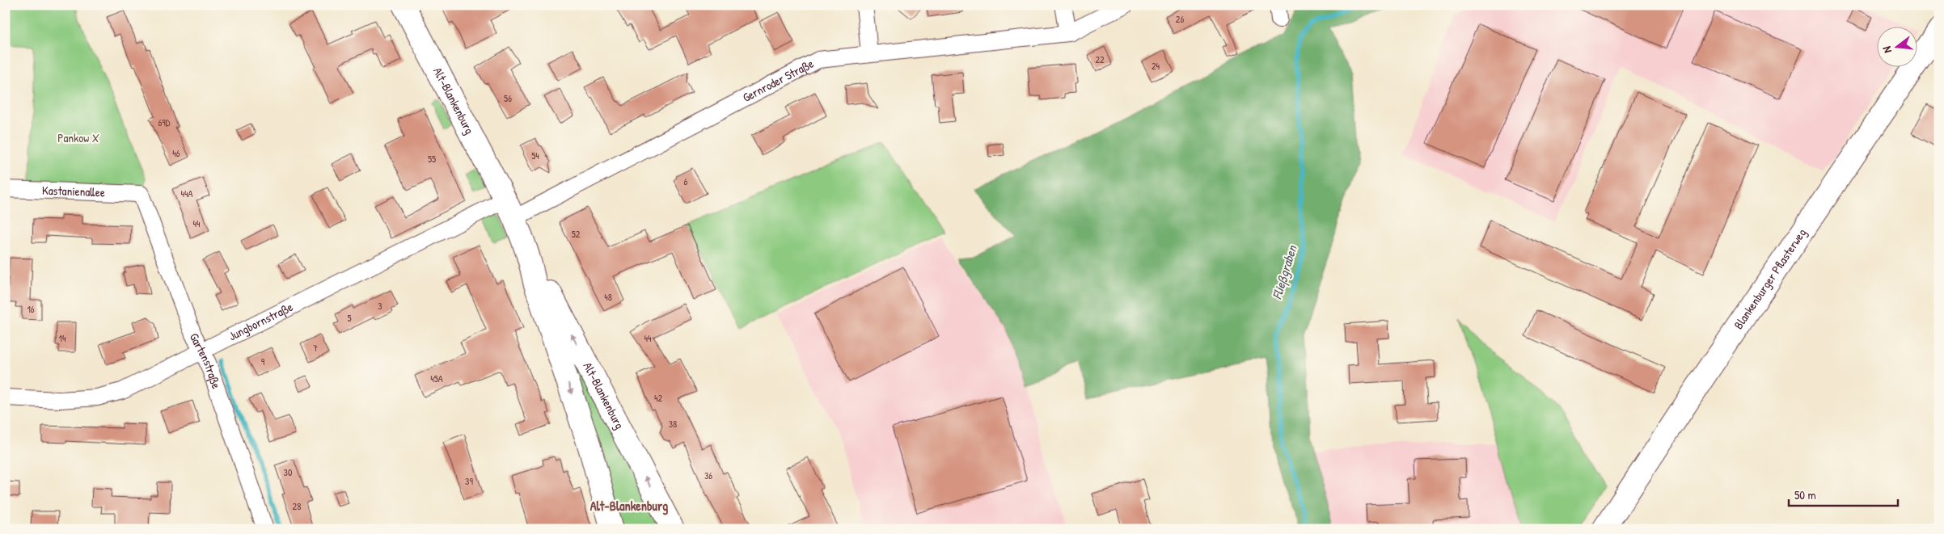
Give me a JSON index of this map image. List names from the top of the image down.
{
  "streets": {
    "main road": ["Alt-Blankenburg", "Blankenburger Pflasterweg"],
    "street": [
      "Gernroder Straße",
      "Kastanienallee",
      "Jungbornstraße",
      "Gartenstraße"
    ]
  },
  "crossings": [
    ["Gernroder Straße", "Alt-Blankenburg"],
    ["Gernroder Straße", "Jungbornstraße"],
    ["Alt-Blankenburg", "Jungbornstraße"],
    ["Kastanienallee", "Gartenstraße"],
    ["Jungbornstraße", "Gartenstraße"]
  ],
  "districts": ["Alt-Blankenburg"],
  "water": ["Fließgraben"],
  "parks": ["Pankow X"],
  "house_numbers": [
    "26",
    "22",
    "24",
    "56",
    "69D",
    "46",
    "54",
    "55",
    "6",
    "44A",
    "44",
    "52",
    "48",
    "3",
    "16",
    "5",
    "14",
    "44",
    "7",
    "9",
    "45A",
    "42",
    "38",
    "30",
    "36",
    "39",
    "28"
  ],
  "scale_bar": "50 m",
  "north": "left"
}
